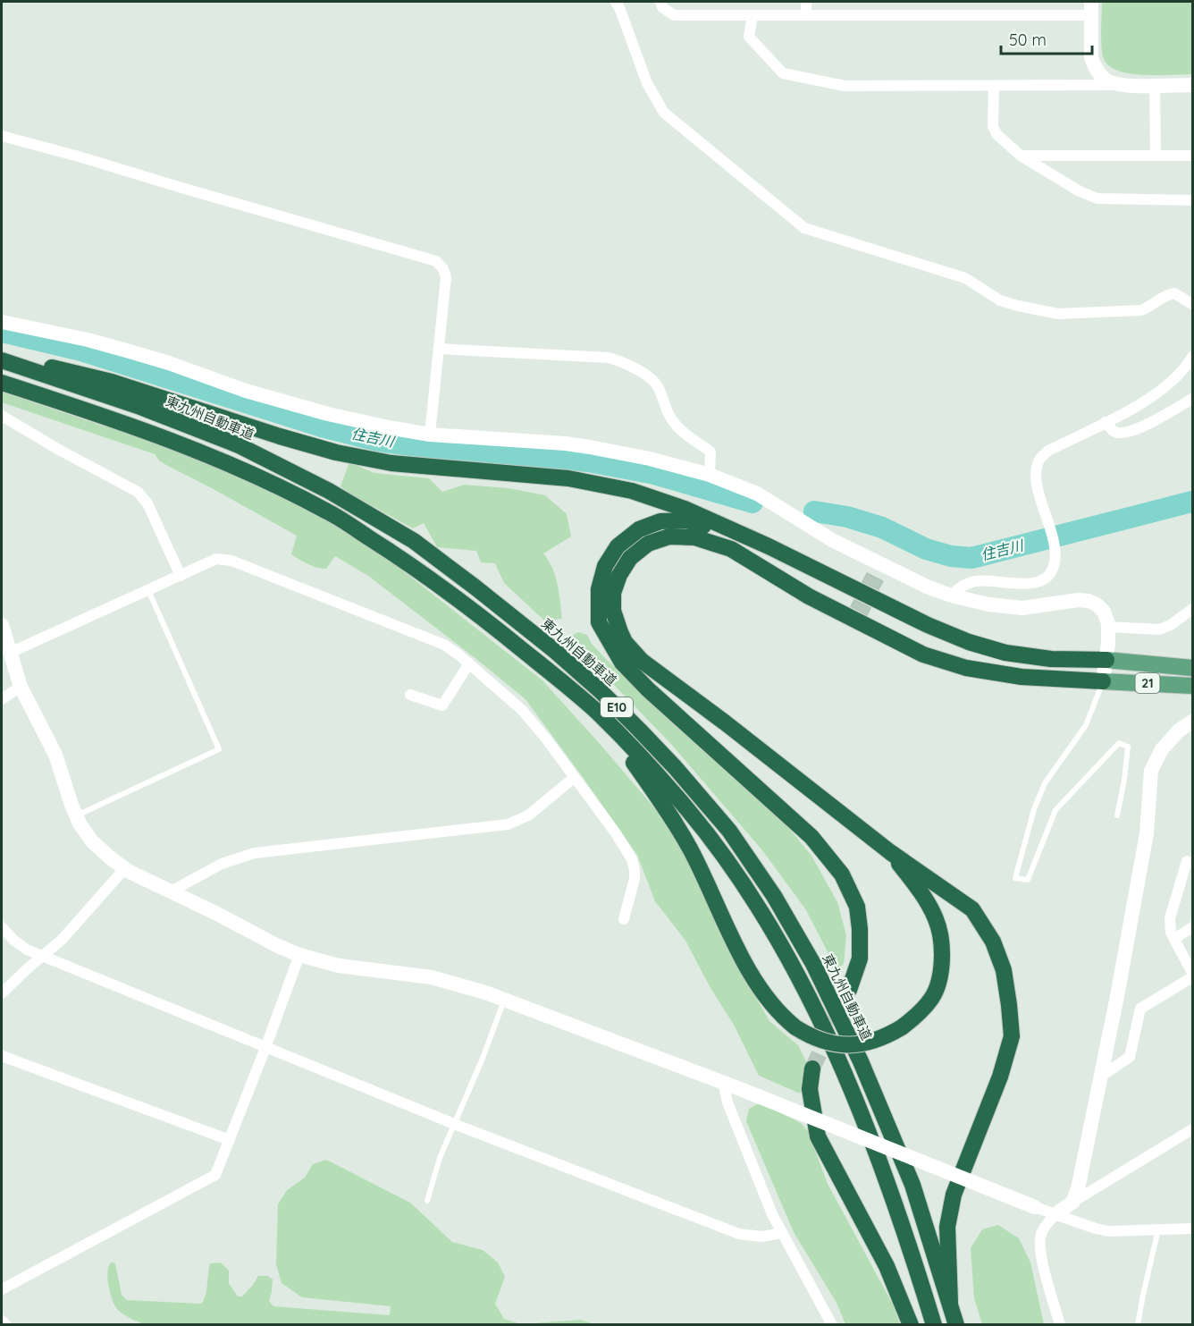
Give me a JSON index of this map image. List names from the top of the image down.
{
  "streets": {
    "highway": ["東九州自動車道", "E10"],
    "main road": ["21"]
  },
  "water": ["住吉川"],
  "scale_bar": "50 m"
}
